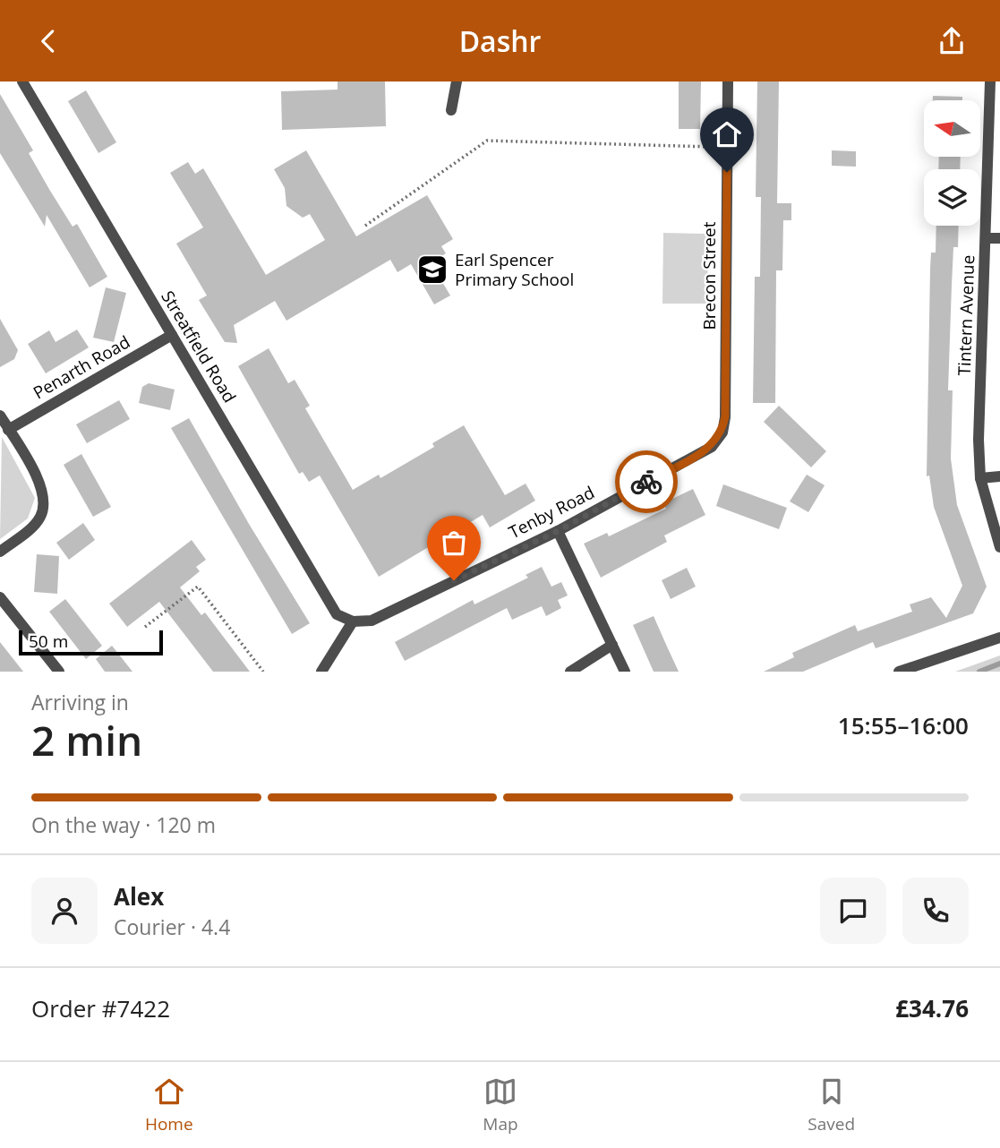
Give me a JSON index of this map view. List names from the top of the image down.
{
  "streets": {
    "street": [
      "Brecon Street",
      "Tintern Avenue",
      "Streatfield Road",
      "Penarth Road",
      "Tenby Road"
    ]
  },
  "crossings": [
    ["Brecon Street", "Tenby Road"],
    ["Streatfield Road", "Penarth Road"],
    ["Streatfield Road", "Tenby Road"]
  ],
  "places": {
    "school or university": ["Earl Spencer Primary School"]
  },
  "scale_bar": "50 m",
  "north": "left",
  "page": {
    "header": "Dashr",
    "scale": "50 m",
    "heading": ["2 min", "Arriving in", "15:55–16:00"],
    "panel": [
      "Alex",
      "Courier · 4.4",
      "Order #7422",
      "£34.76"
    ],
    "bar": "On the way · 120 m",
    "tabs": ["Home", "Map", "Saved"]
  }
}
